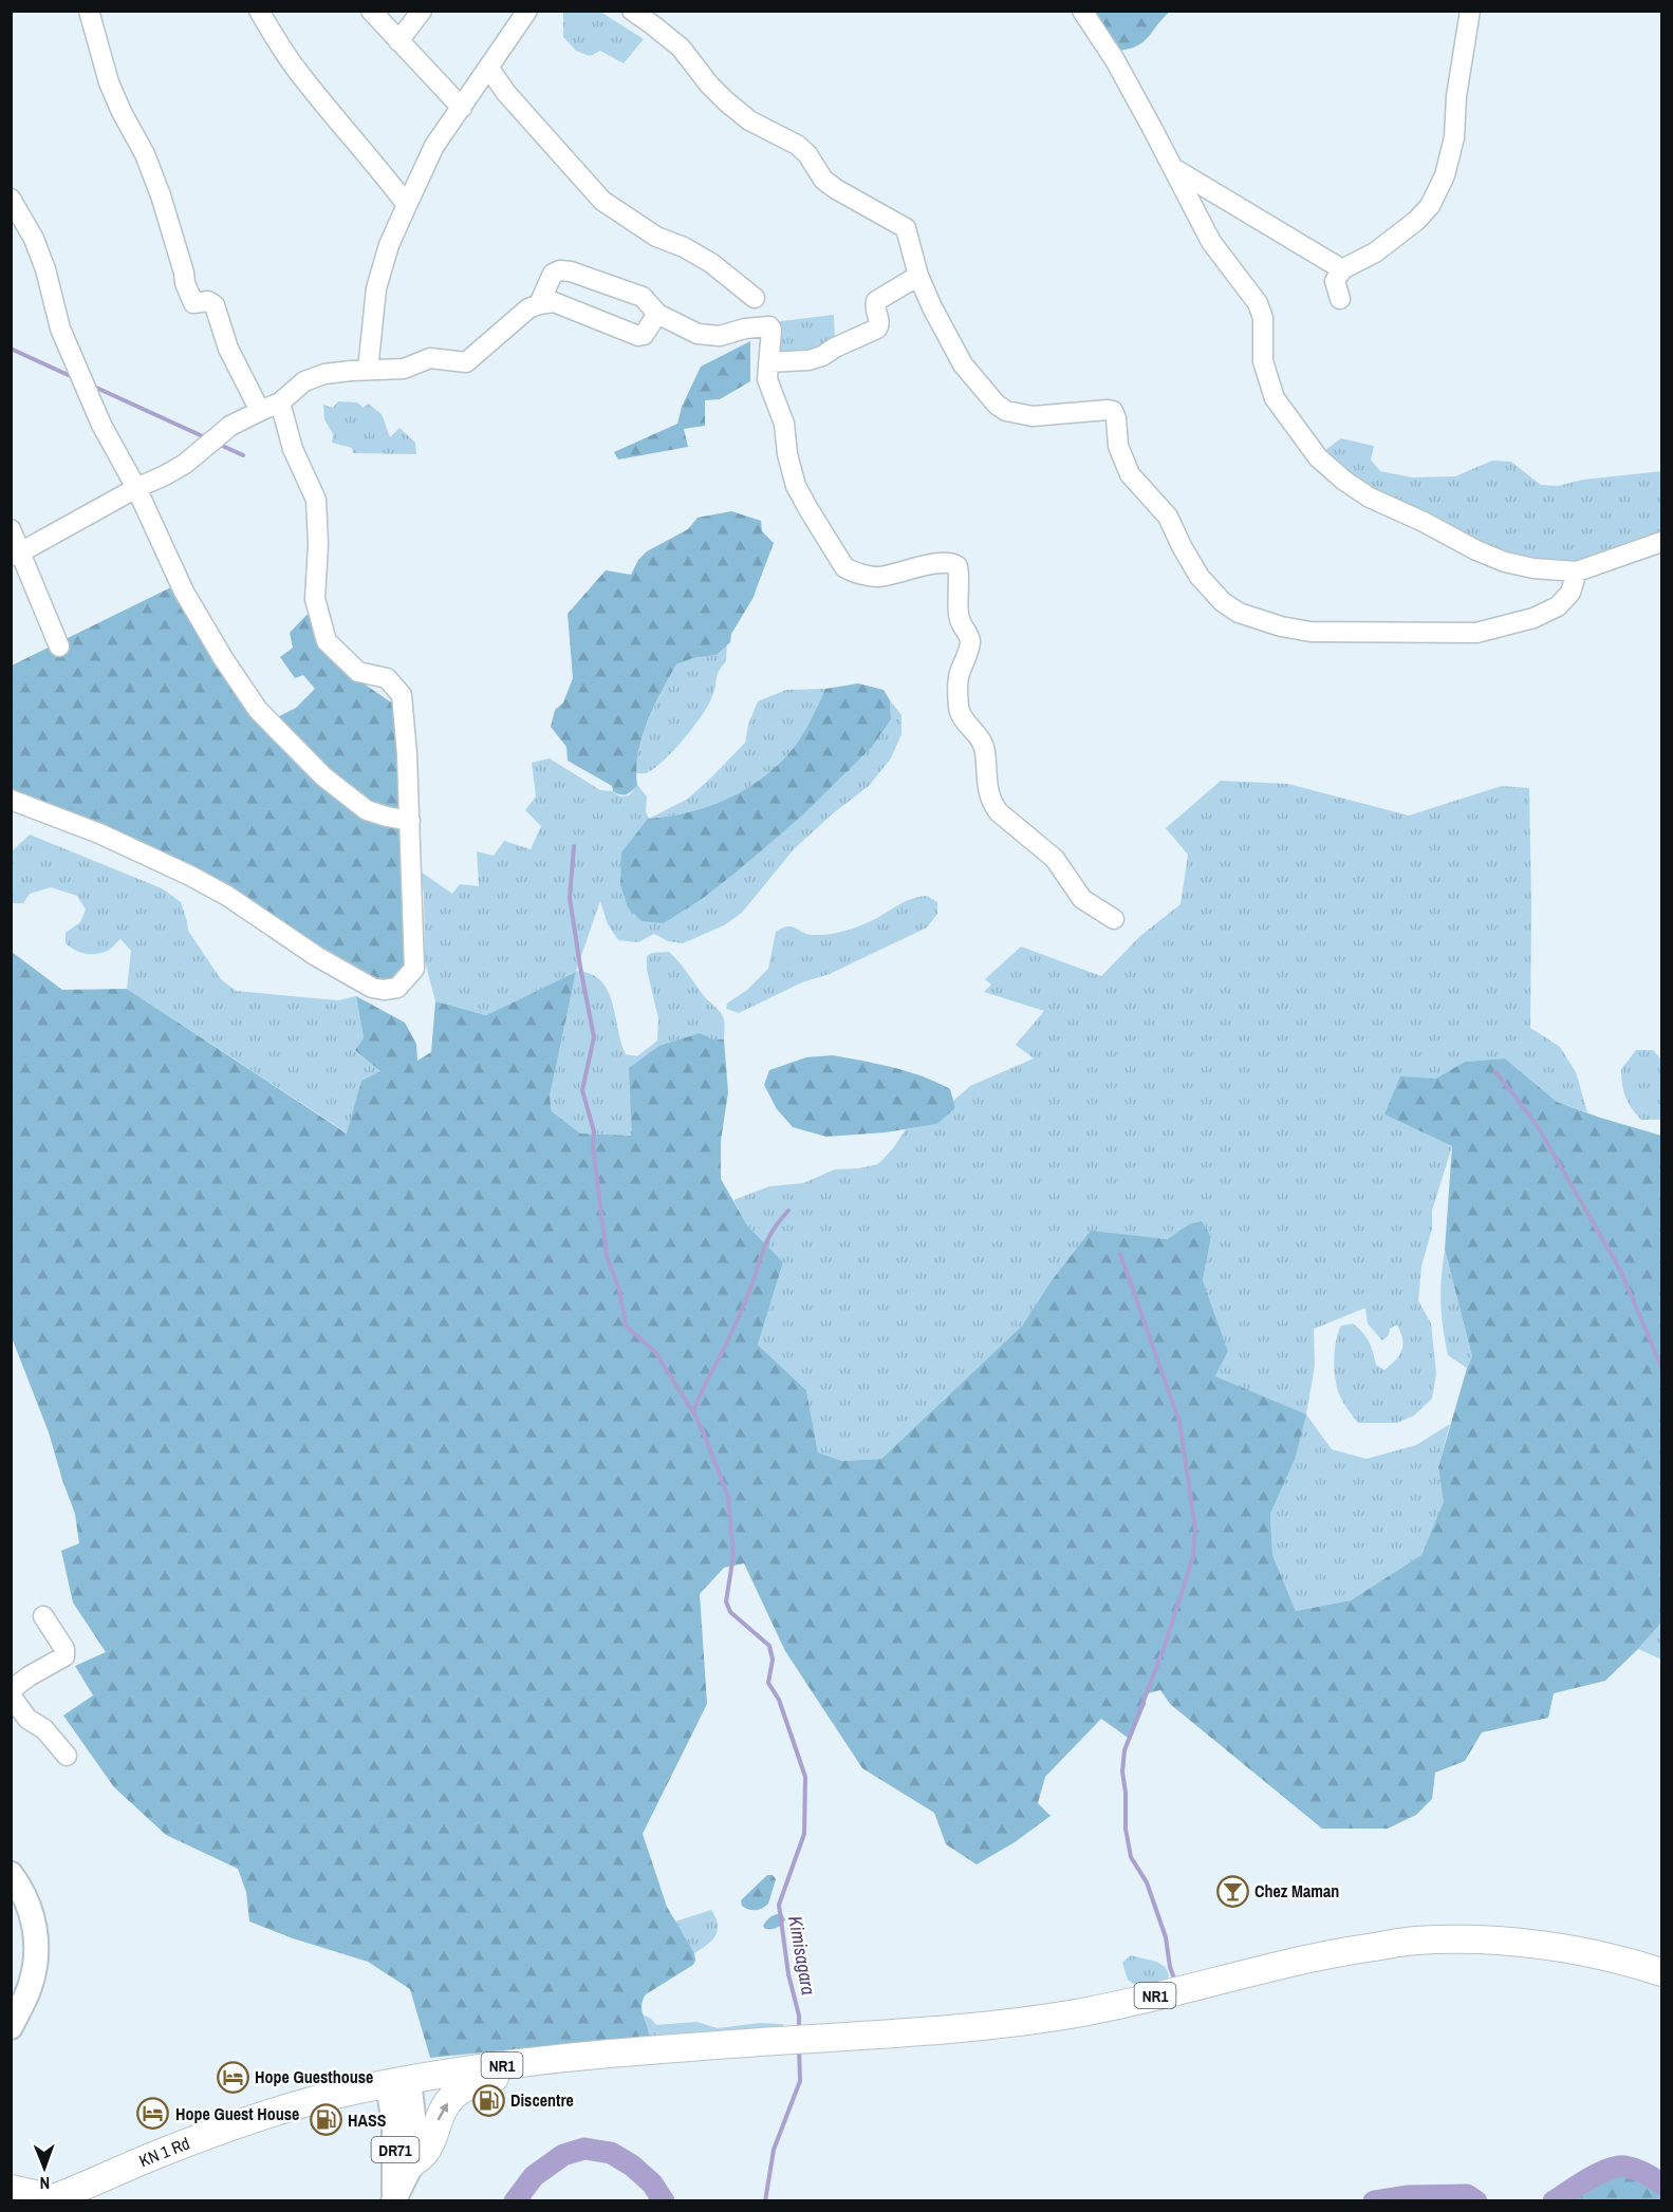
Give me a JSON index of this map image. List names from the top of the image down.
{
  "streets": {
    "highway": ["NR1", "KN 1 Rd"],
    "main road": ["DR71"]
  },
  "crossings": [
    ["NR1", "DR71"],
    ["NR1", "KN 1 Rd"],
    ["DR71", "KN 1 Rd"]
  ],
  "water": ["Kimisagara"],
  "places": {
    "bar": ["Chez Maman"],
    "hotel": ["Hope Guesthouse", "Hope Guest House"],
    "fuel station": ["Discentre", "HASS"]
  },
  "north": "bottom"
}
